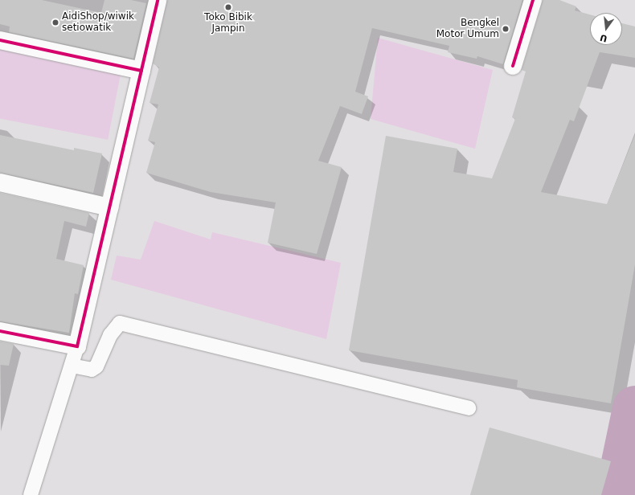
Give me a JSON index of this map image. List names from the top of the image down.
{
  "places": ["Toko Bibik Jampin", "AidiShop/wiwik setiowatik", "Bengkel Motor Umum"],
  "north": "bottom"
}
